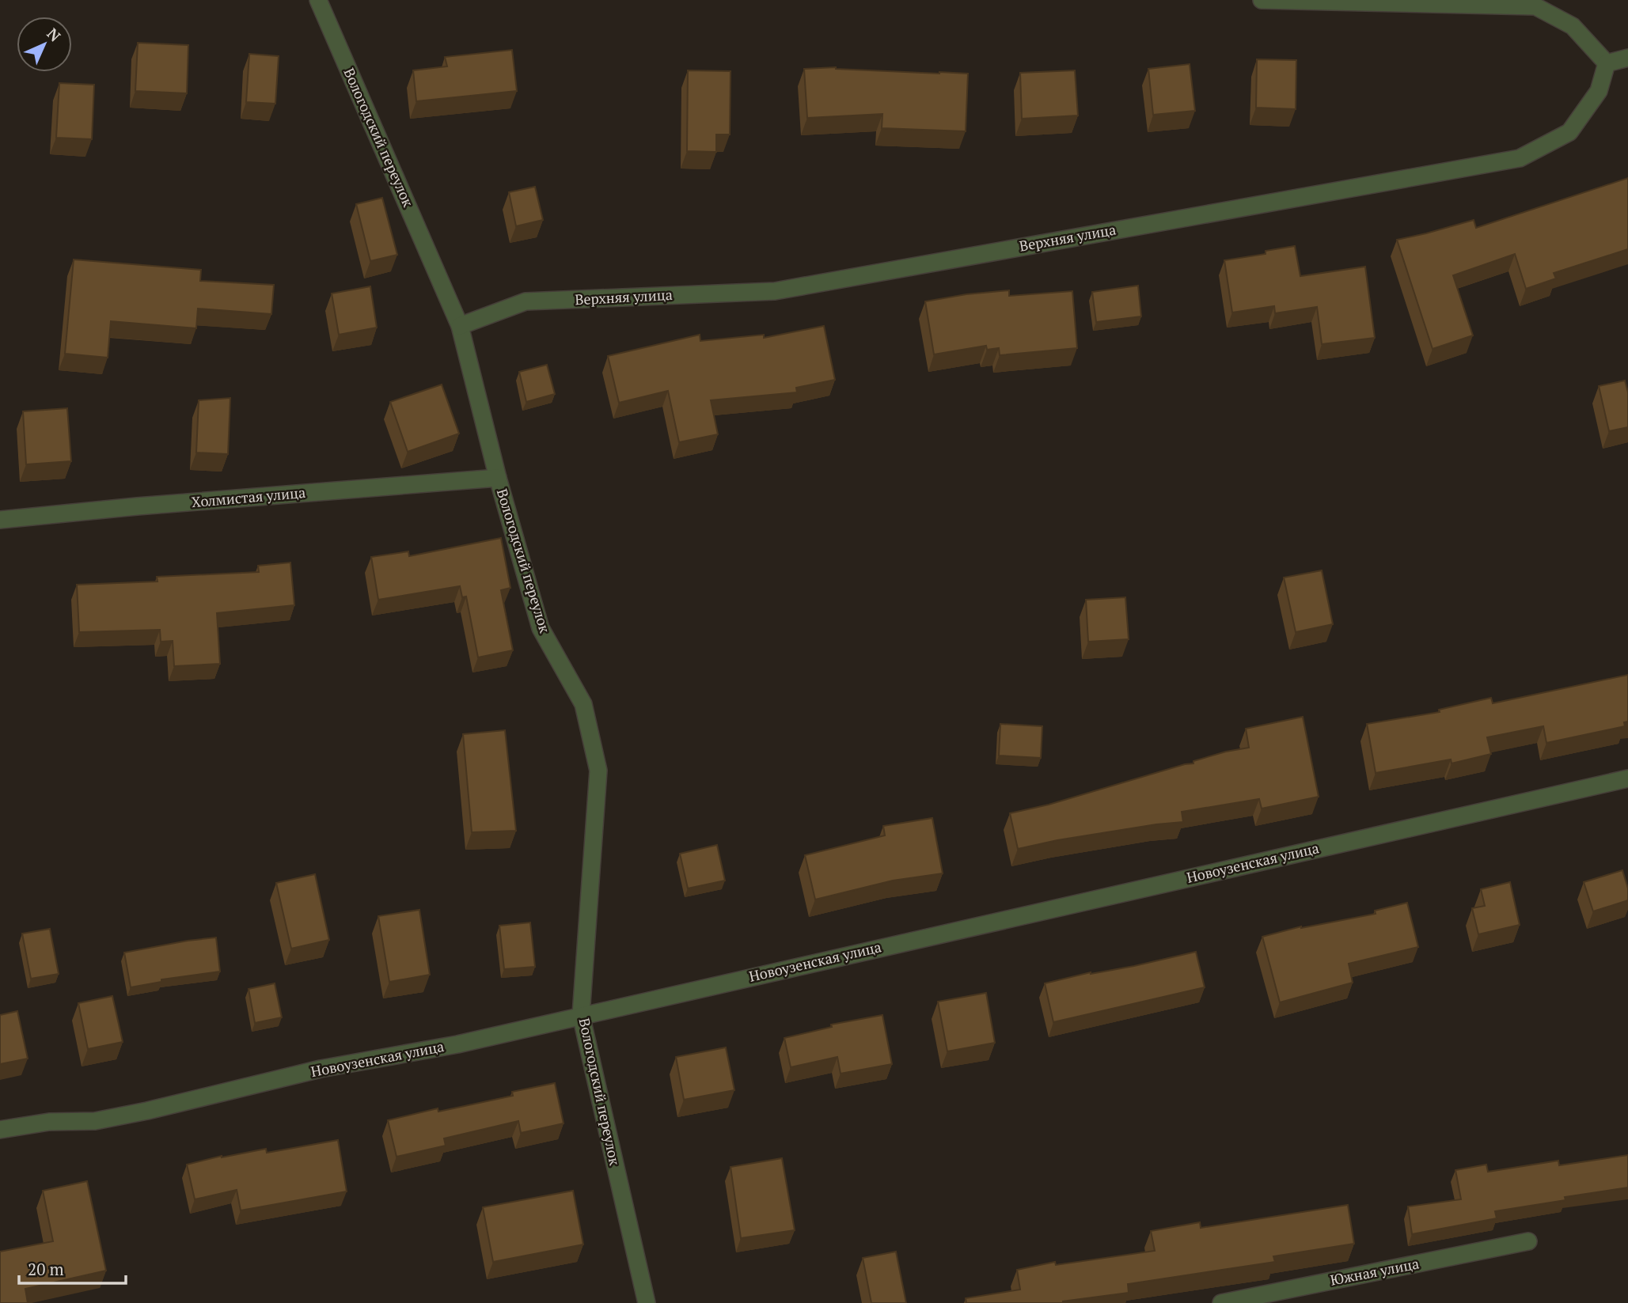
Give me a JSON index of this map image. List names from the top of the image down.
{
  "streets": {
    "street": [
      "Вологодский переулок",
      "Верхняя улица",
      "Холмистая улица",
      "Новоузенская улица",
      "Южная улица"
    ]
  },
  "crossings": [
    ["Вологодский переулок", "Верхняя улица"],
    ["Вологодский переулок", "Холмистая улица"],
    ["Вологодский переулок", "Новоузенская улица"]
  ],
  "scale_bar": "20 m",
  "north": "top right"
}
